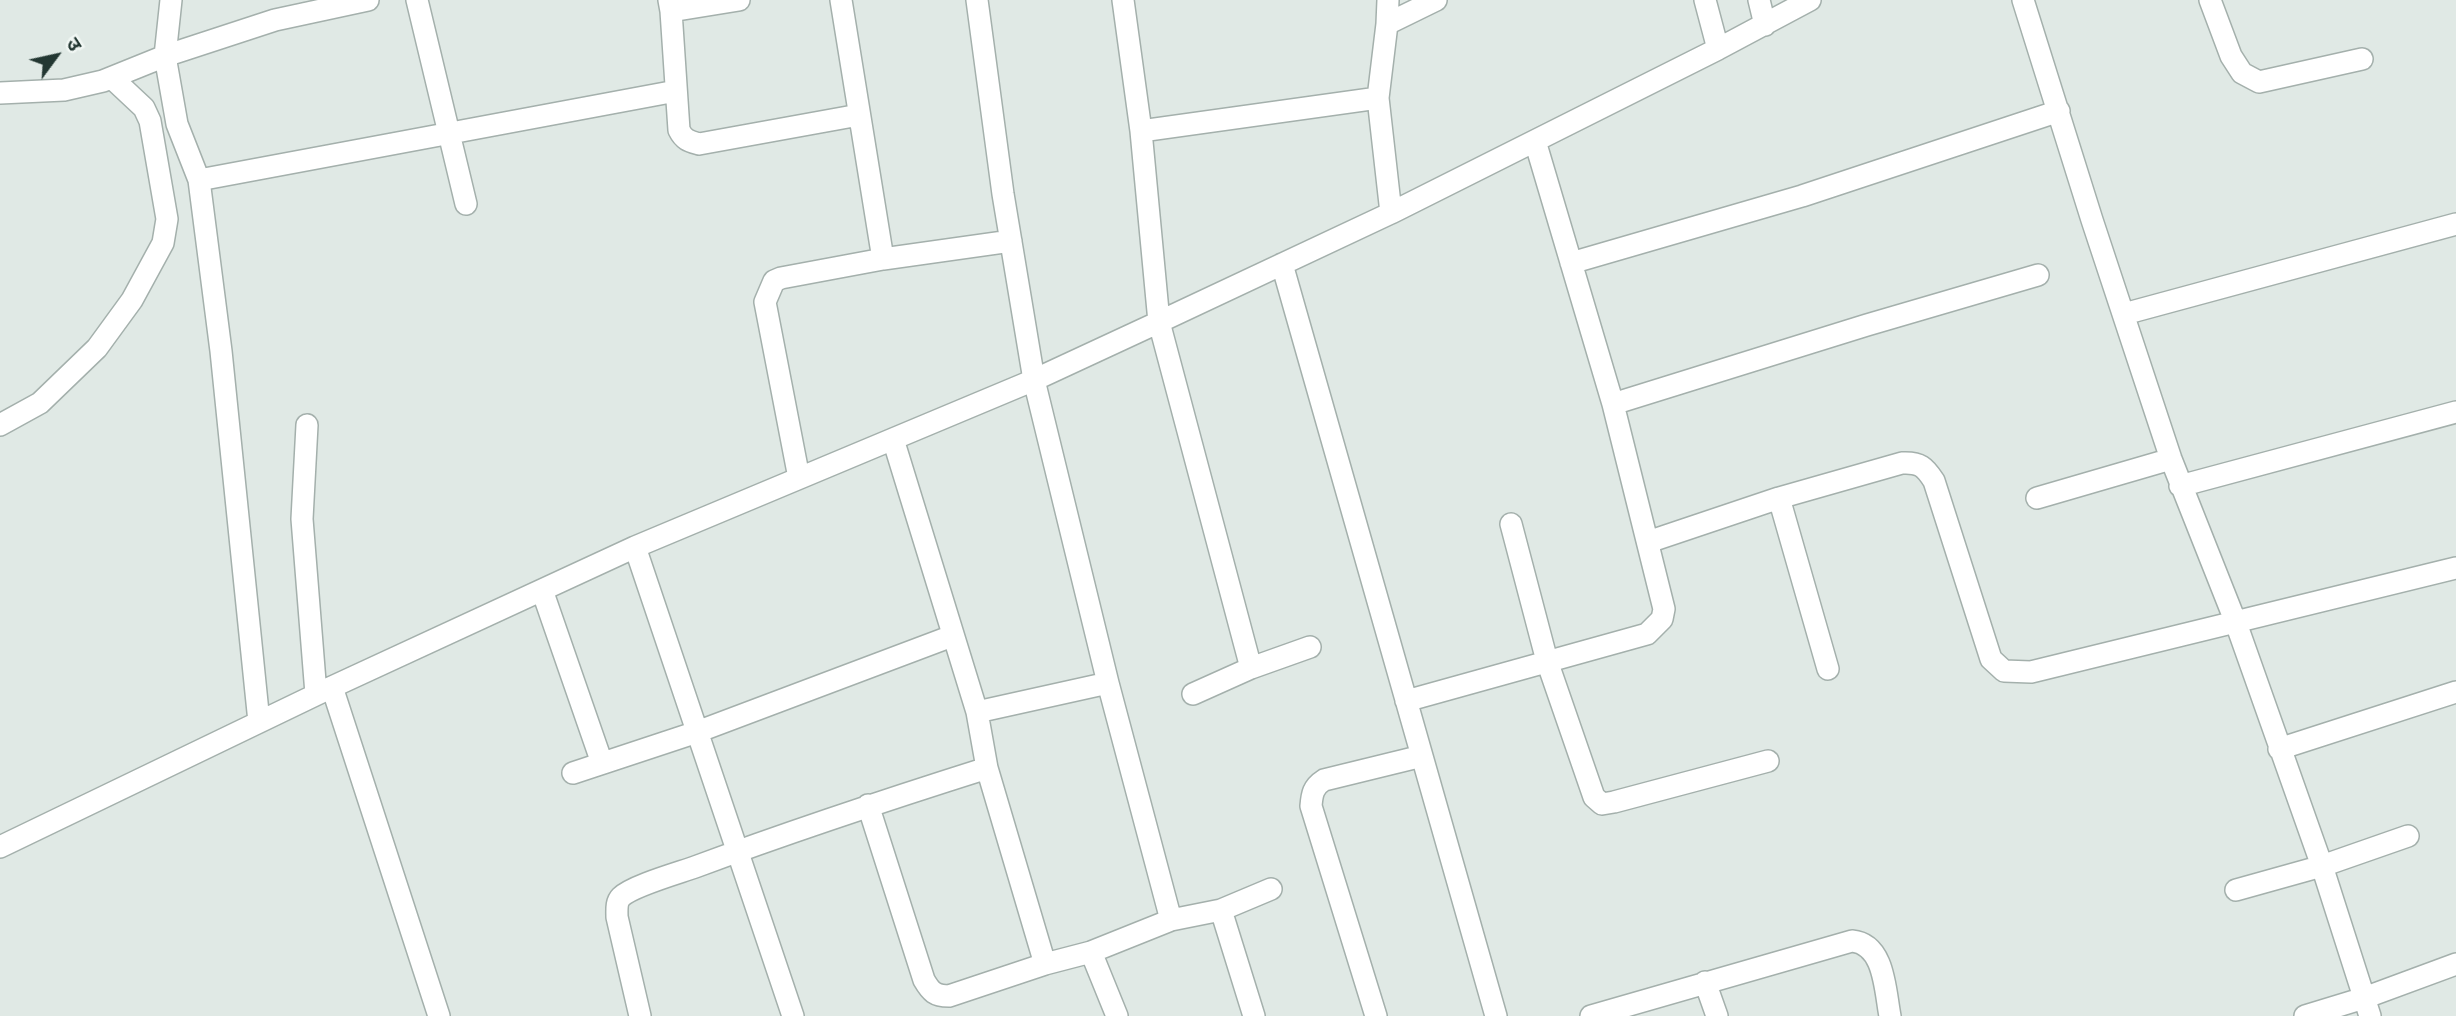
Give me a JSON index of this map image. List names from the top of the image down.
{
  "north": "top right"
}
